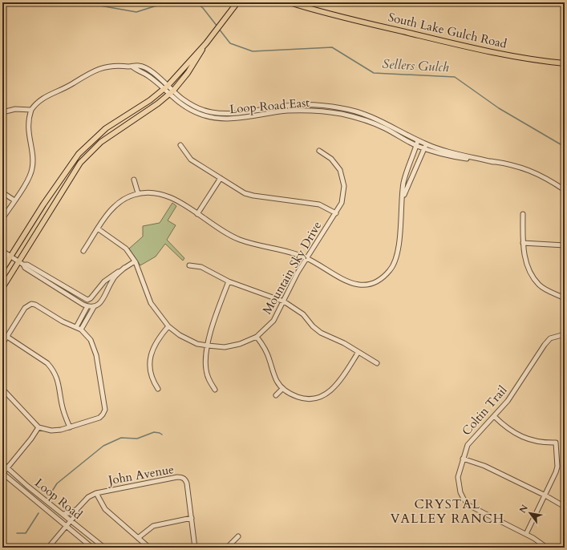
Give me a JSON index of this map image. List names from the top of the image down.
{
  "streets": {
    "main road": ["South Lake Gulch Road"],
    "street": [
      "Loop Road East",
      "Mountain Sky Drive",
      "Coltin Trail",
      "John Avenue",
      "Loop Road"
    ]
  },
  "crossings": [
    ["John Avenue", "Loop Road"]
  ],
  "districts": ["CRYSTAL VALLEY RANCH"],
  "water": ["Sellers Gulch"],
  "north": "top left"
}
